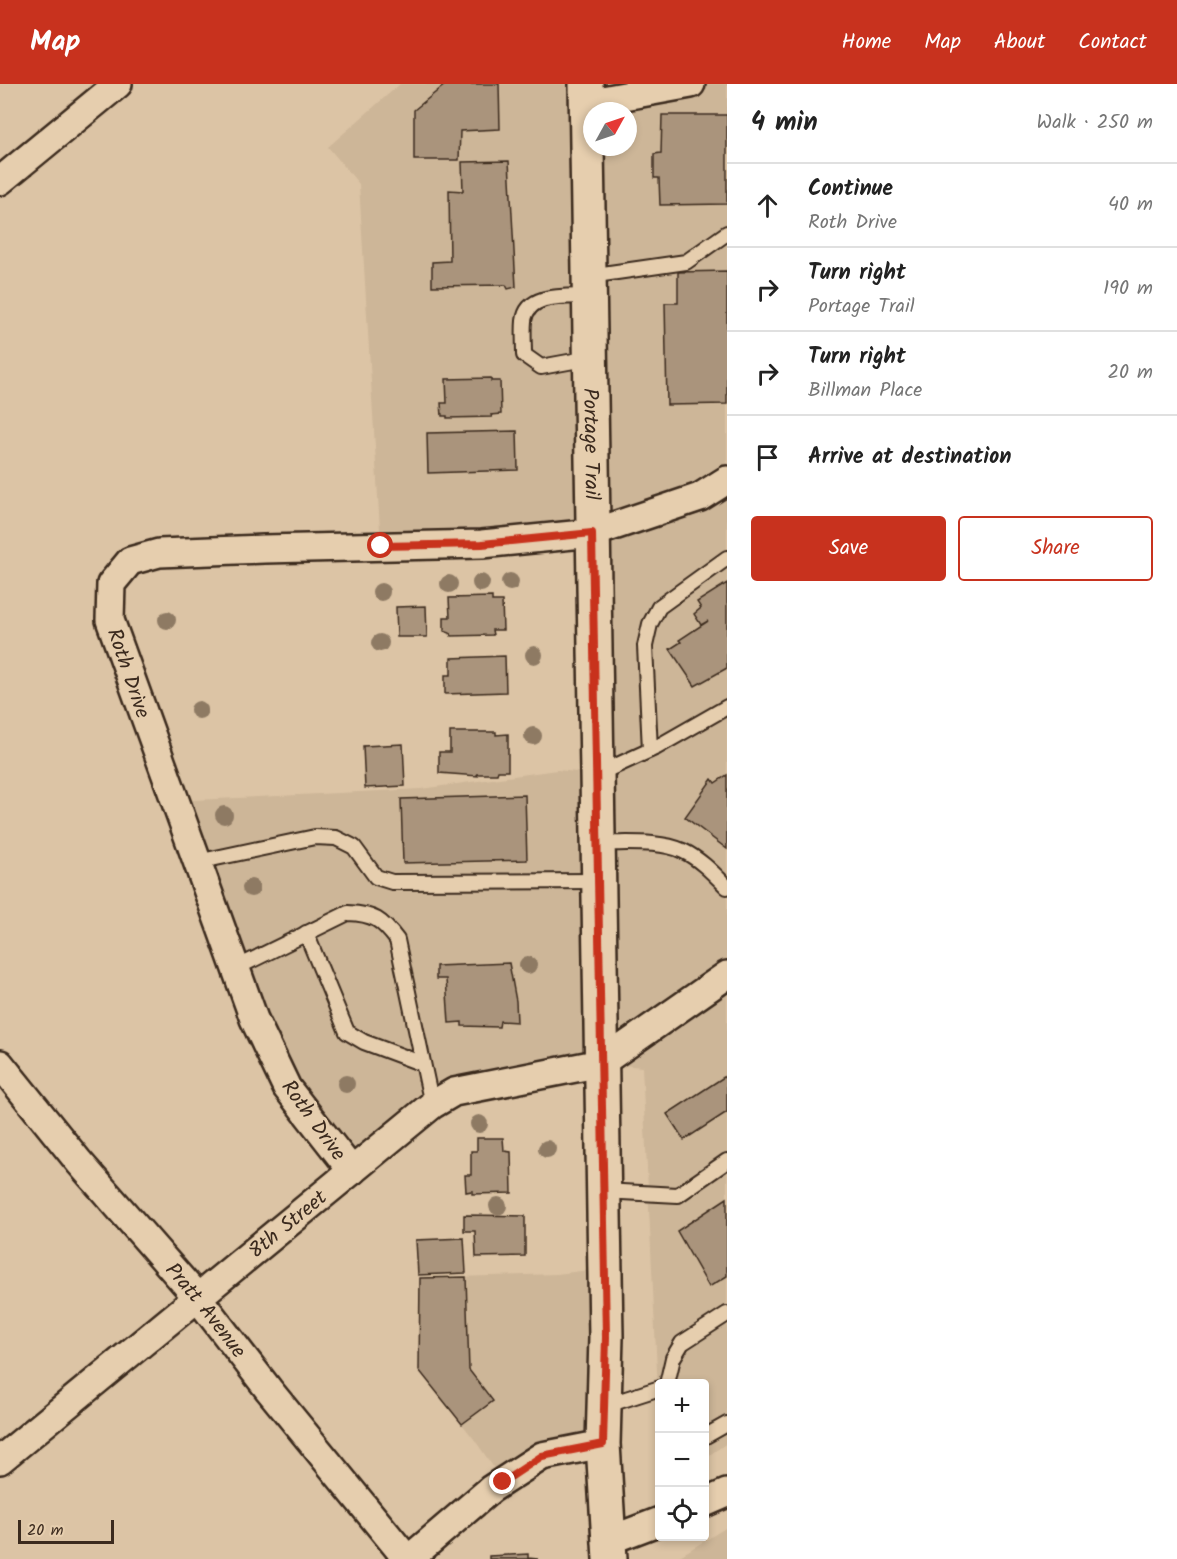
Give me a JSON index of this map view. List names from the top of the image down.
{
  "streets": {
    "main road": ["Portage Trail"],
    "street": ["Roth Drive", "8th Street", "Pratt Avenue"]
  },
  "crossings": [
    ["Portage Trail", "Roth Drive"],
    ["Portage Trail", "8th Street"],
    ["Roth Drive", "8th Street"],
    ["8th Street", "Pratt Avenue"]
  ],
  "scale_bar": "20 m",
  "north": "top right",
  "page": {
    "header": "Map",
    "nav": [
      "Home",
      "Map",
      "About",
      "Contact"
    ],
    "heading": ["4 min", "Walk · 250 m"],
    "list": [
      ["Continue", "Roth Drive", "40 m"],
      ["Turn right", "Portage Trail", "190 m"],
      ["Turn right", "Billman Place", "20 m"],
      "Arrive at destination"
    ],
    "buttons": ["Save", "Share"],
    "map_buttons": ["+", "−"],
    "scale": "20 m"
  }
}
